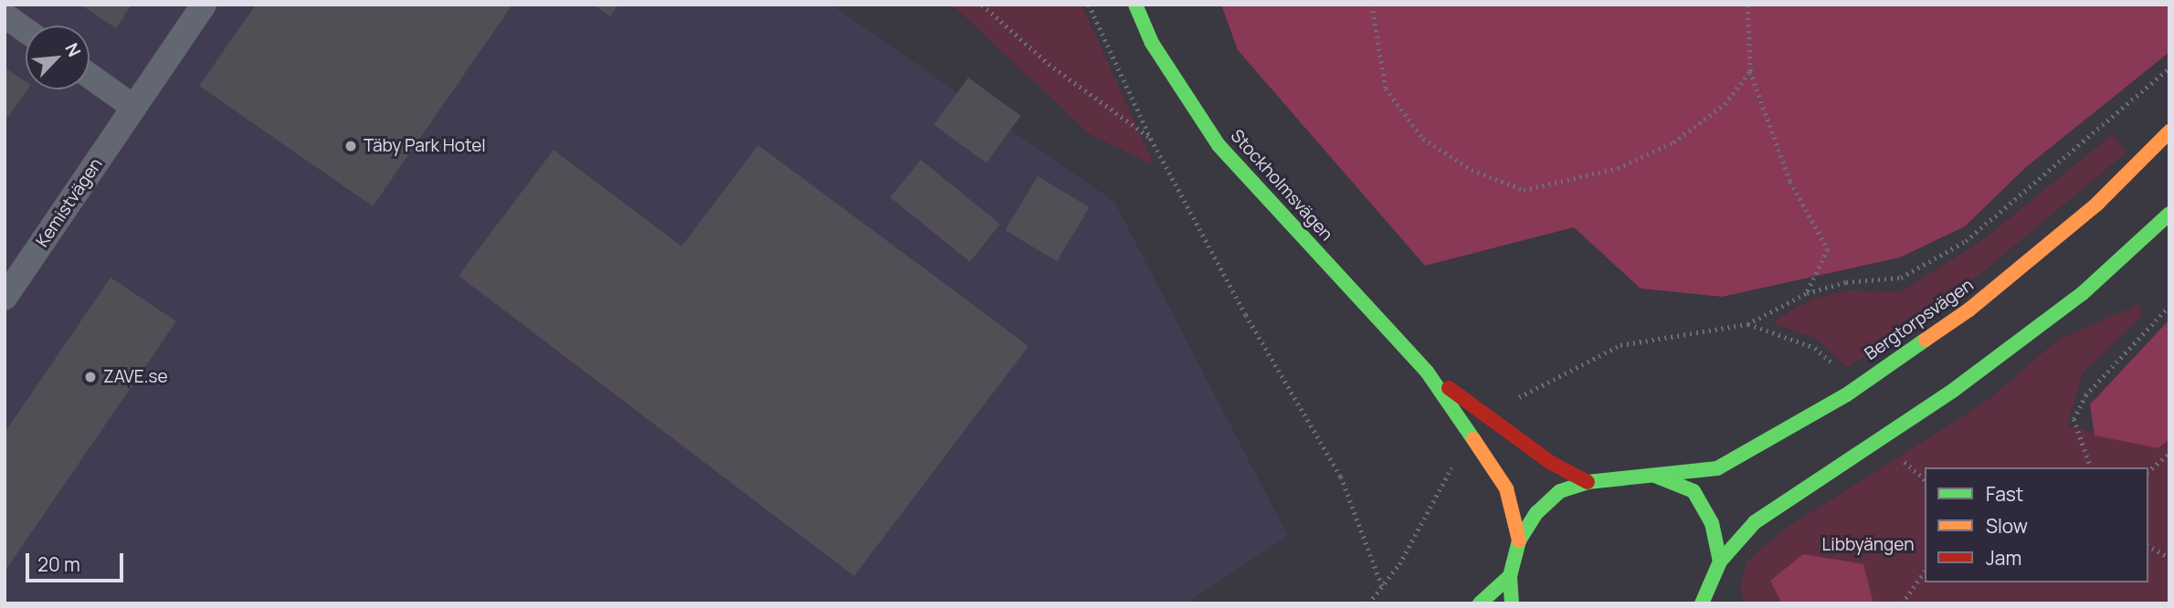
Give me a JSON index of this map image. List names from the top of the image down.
{
  "streets": {
    "main road": ["Stockholmsvägen", "Bergtorpsvägen"],
    "street": ["Kemistvägen"]
  },
  "crossings": [
    ["Stockholmsvägen", "Bergtorpsvägen"]
  ],
  "parks": ["Libbyängen"],
  "places": ["Täby Park Hotel", "ZAVE.se"],
  "legend": ["Fast", "Slow", "Jam"],
  "scale_bar": "20 m",
  "north": "top right"
}
